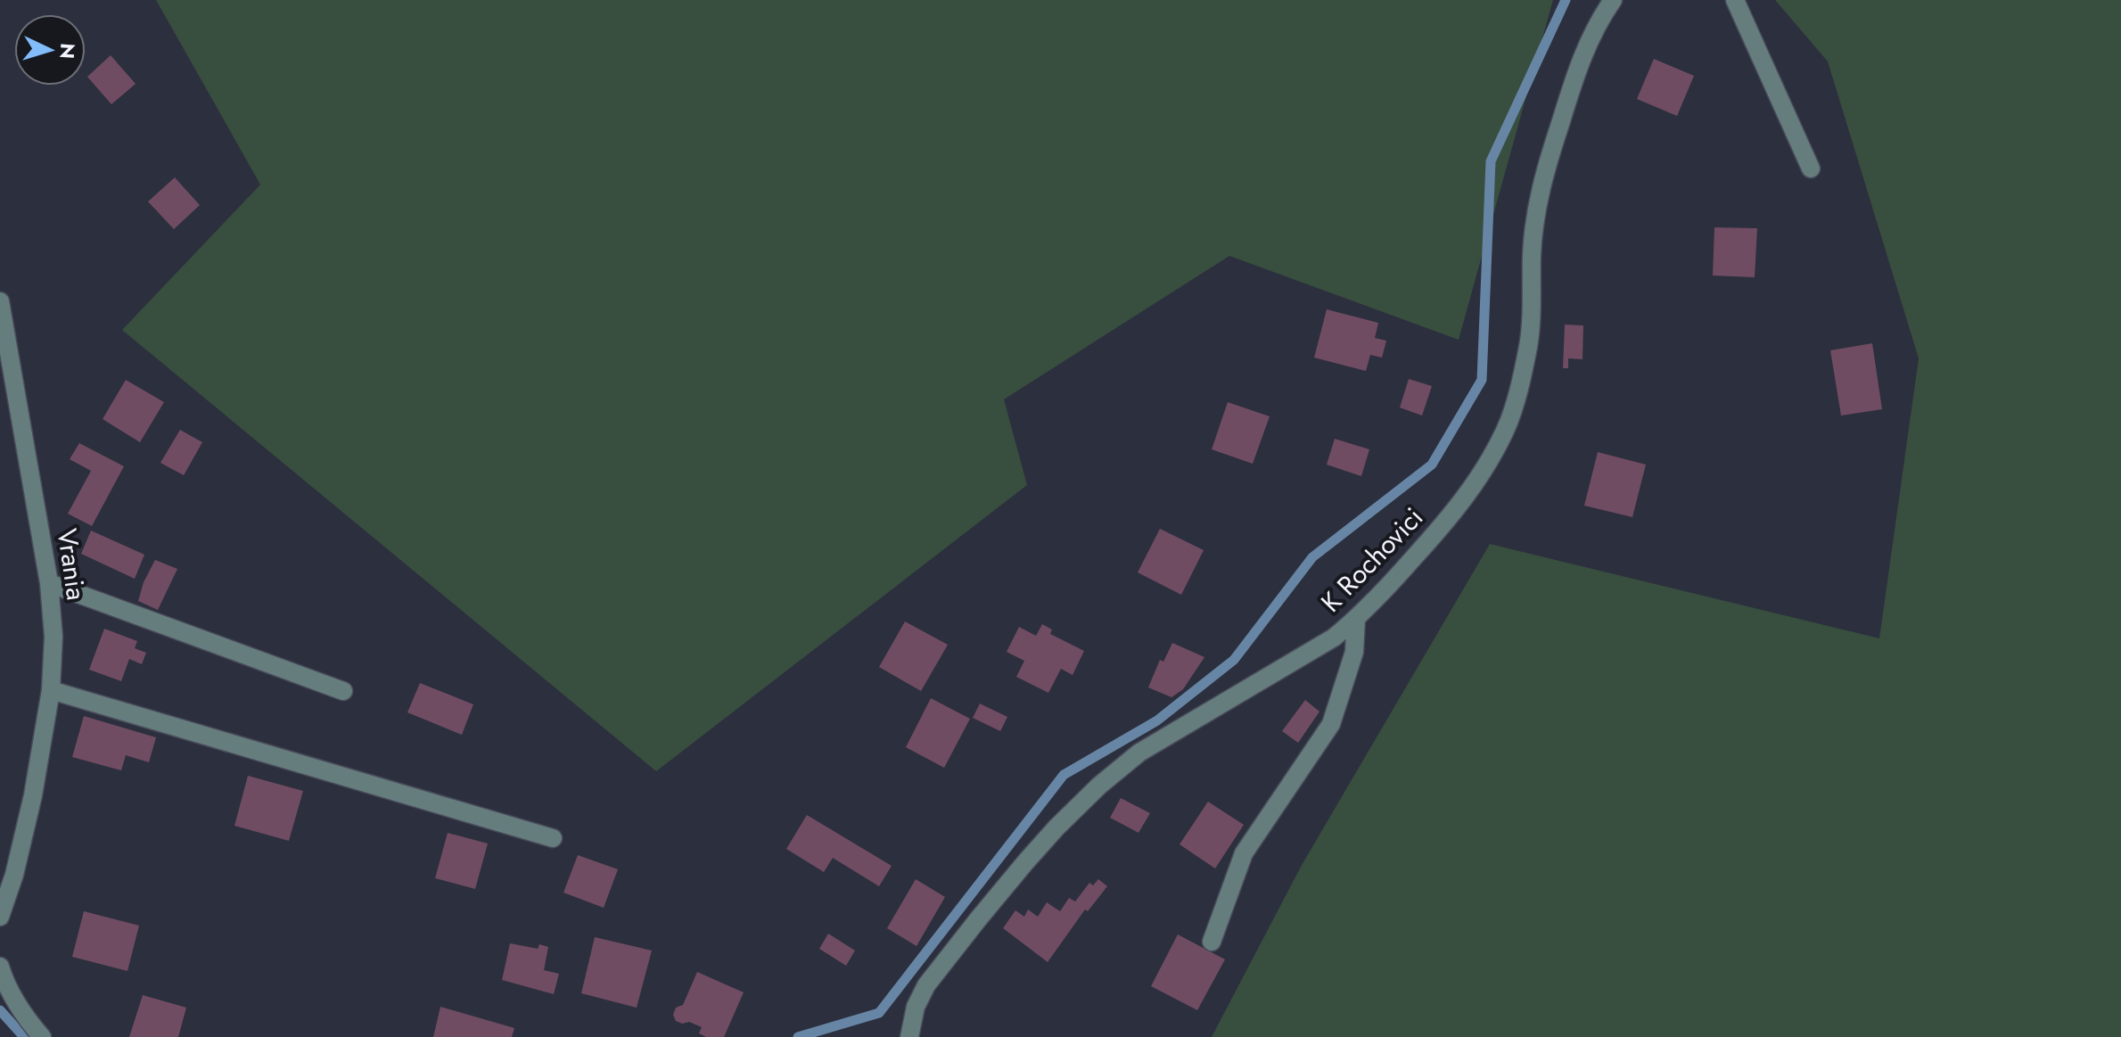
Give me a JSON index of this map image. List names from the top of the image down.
{
  "streets": {
    "street": ["K Rochovici", "Vrania"]
  },
  "north": "right"
}
